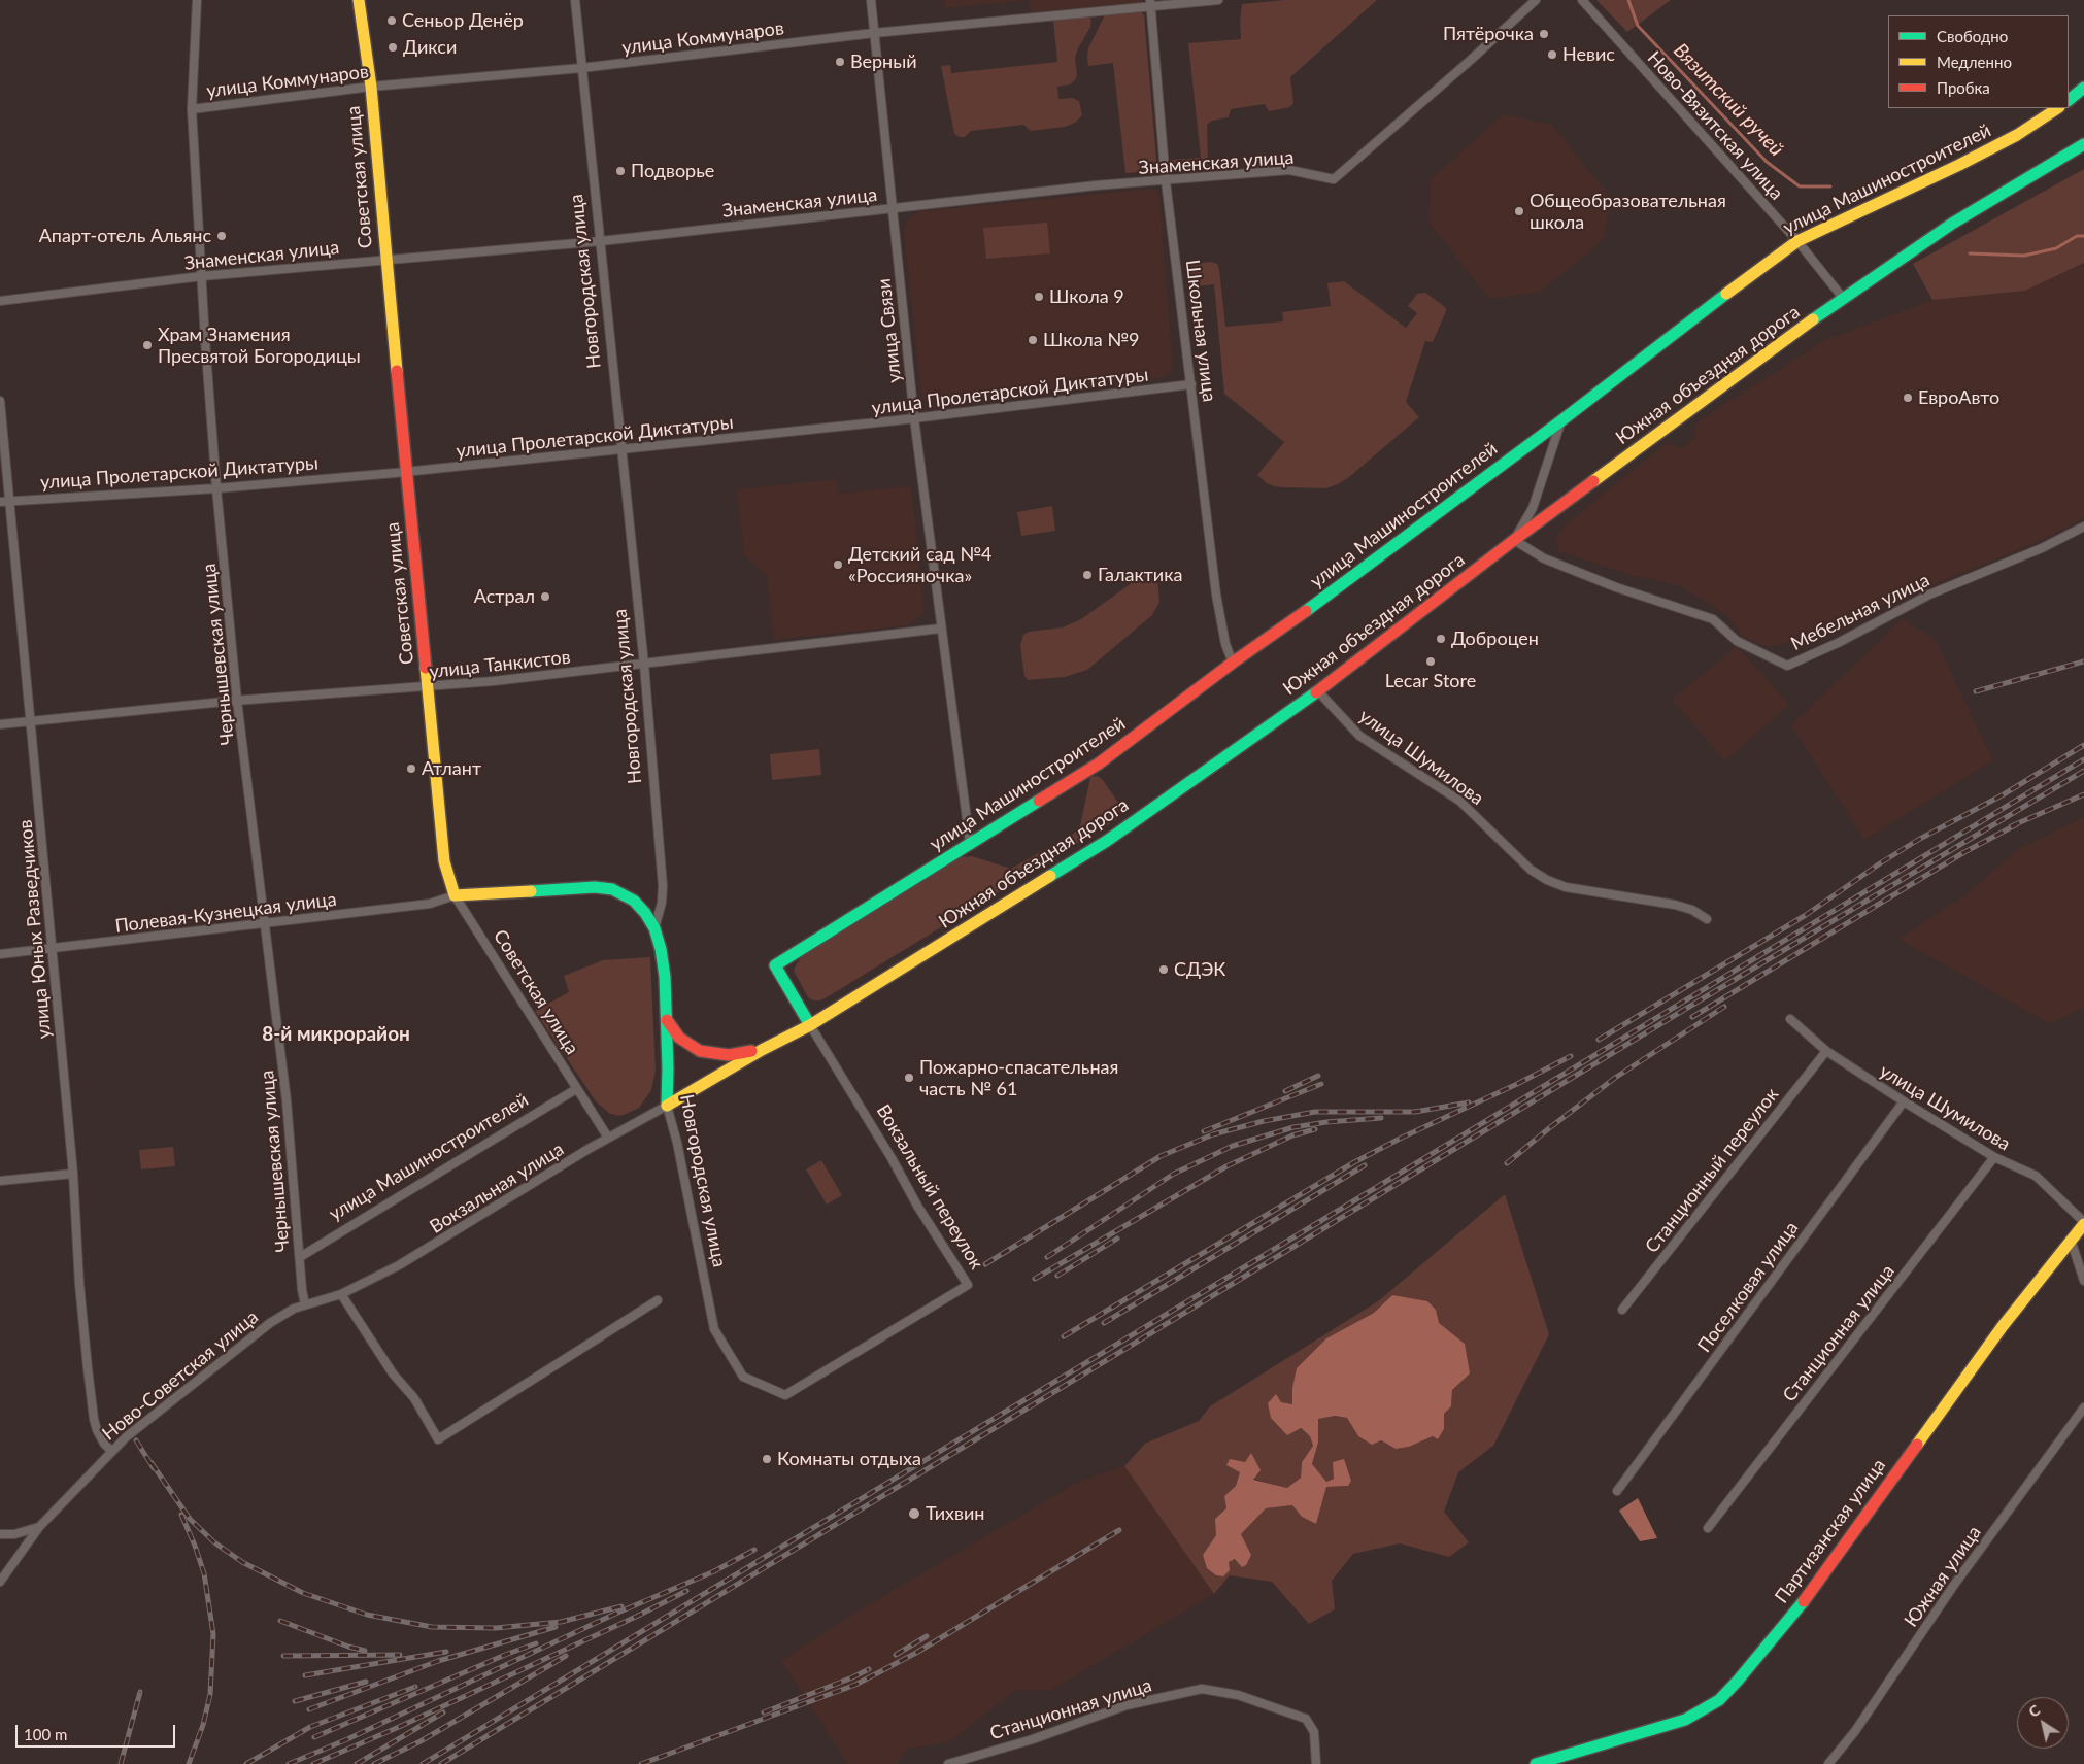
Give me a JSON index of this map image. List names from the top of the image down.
{
  "streets": {
    "main road": [
      "Советская улица",
      "улица Машиностроителей",
      "Новгородская улица",
      "Южная объездная дорога",
      "Вокзальный переулок",
      "Партизанская улица"
    ],
    "street": [
      "улица Коммунаров",
      "Ново-Вязитская улица",
      "Знаменская улица",
      "улица Связи",
      "Школьная улица",
      "улица Пролетарской Диктатуры",
      "Мебельная улица",
      "Чернышевская улица",
      "улица Танкистов",
      "улица Шумилова",
      "Полевая-Кузнецкая улица",
      "улица Юных Разведчиков",
      "Станционный переулок",
      "Вокзальная улица",
      "Поселковая улица",
      "Станционная улица",
      "Ново-Советская улица",
      "Южная улица"
    ]
  },
  "crossings": [
    ["улица Коммунаров", "Советская улица"],
    ["улица Коммунаров", "Новгородская улица"],
    ["улица Коммунаров", "улица Связи"],
    ["улица Коммунаров", "Школьная улица"],
    ["улица Коммунаров", "Чернышевская улица"],
    ["Ново-Вязитская улица", "улица Машиностроителей"],
    ["Ново-Вязитская улица", "Южная объездная дорога"],
    ["Знаменская улица", "Советская улица"],
    ["Знаменская улица", "Новгородская улица"],
    ["Знаменская улица", "улица Связи"],
    ["Знаменская улица", "Школьная улица"],
    ["Знаменская улица", "Чернышевская улица"],
    ["Советская улица", "улица Машиностроителей"],
    ["Советская улица", "улица Пролетарской Диктатуры"],
    ["Советская улица", "улица Танкистов"],
    ["Советская улица", "Полевая-Кузнецкая улица"],
    ["Советская улица", "Вокзальная улица"],
    ["улица Машиностроителей", "улица Связи"],
    ["улица Машиностроителей", "Школьная улица"],
    ["улица Машиностроителей", "Чернышевская улица"],
    ["улица Машиностроителей", "Вокзальный переулок"],
    ["Новгородская улица", "Южная объездная дорога"],
    ["Новгородская улица", "улица Пролетарской Диктатуры"],
    ["Новгородская улица", "улица Танкистов"],
    ["Новгородская улица", "Вокзальный переулок"],
    ["Новгородская улица", "Вокзальная улица"],
    ["улица Связи", "улица Пролетарской Диктатуры"],
    ["улица Связи", "улица Танкистов"],
    ["Школьная улица", "улица Пролетарской Диктатуры"],
    ["Южная объездная дорога", "Мебельная улица"],
    ["Южная объездная дорога", "улица Шумилова"],
    ["Южная объездная дорога", "Вокзальный переулок"],
    ["Южная объездная дорога", "Вокзальная улица"],
    ["улица Пролетарской Диктатуры", "Чернышевская улица"],
    ["улица Пролетарской Диктатуры", "улица Юных Разведчиков"],
    ["Чернышевская улица", "улица Танкистов"],
    ["Чернышевская улица", "Полевая-Кузнецкая улица"],
    ["Чернышевская улица", "Ново-Советская улица"],
    ["улица Танкистов", "улица Юных Разведчиков"],
    ["улица Шумилова", "Станционный переулок"],
    ["улица Шумилова", "Поселковая улица"],
    ["улица Шумилова", "Станционная улица"],
    ["улица Шумилова", "Партизанская улица"],
    ["Полевая-Кузнецкая улица", "улица Юных Разведчиков"],
    ["улица Юных Разведчиков", "Ново-Советская улица"],
    ["Вокзальная улица", "Ново-Советская улица"]
  ],
  "districts": ["8-й микрорайон"],
  "water": ["Вязитский ручей"],
  "places": [
    "Сеньор Денёр",
    "Пятёрочка",
    "Дикси",
    "Невис",
    "Верный",
    "Подворье",
    "Общеобразовательная школа",
    "Апарт-отель Альянс",
    "Школа 9",
    "Школа №9",
    "Храм Знамения Пресвятой Богородицы",
    "ЕвроАвто",
    "Детский сад №4 «Россияночка»",
    "Галактика",
    "Астрал",
    "Доброцен",
    "Lecar Store",
    "Атлант",
    "СДЭК",
    "Пожарно-спасательная часть № 61",
    "Комнаты отдыха",
    "Тихвин"
  ],
  "legend": ["Свободно", "Медленно", "Пробка"],
  "scale_bar": "100 m",
  "north": "top left"
}
